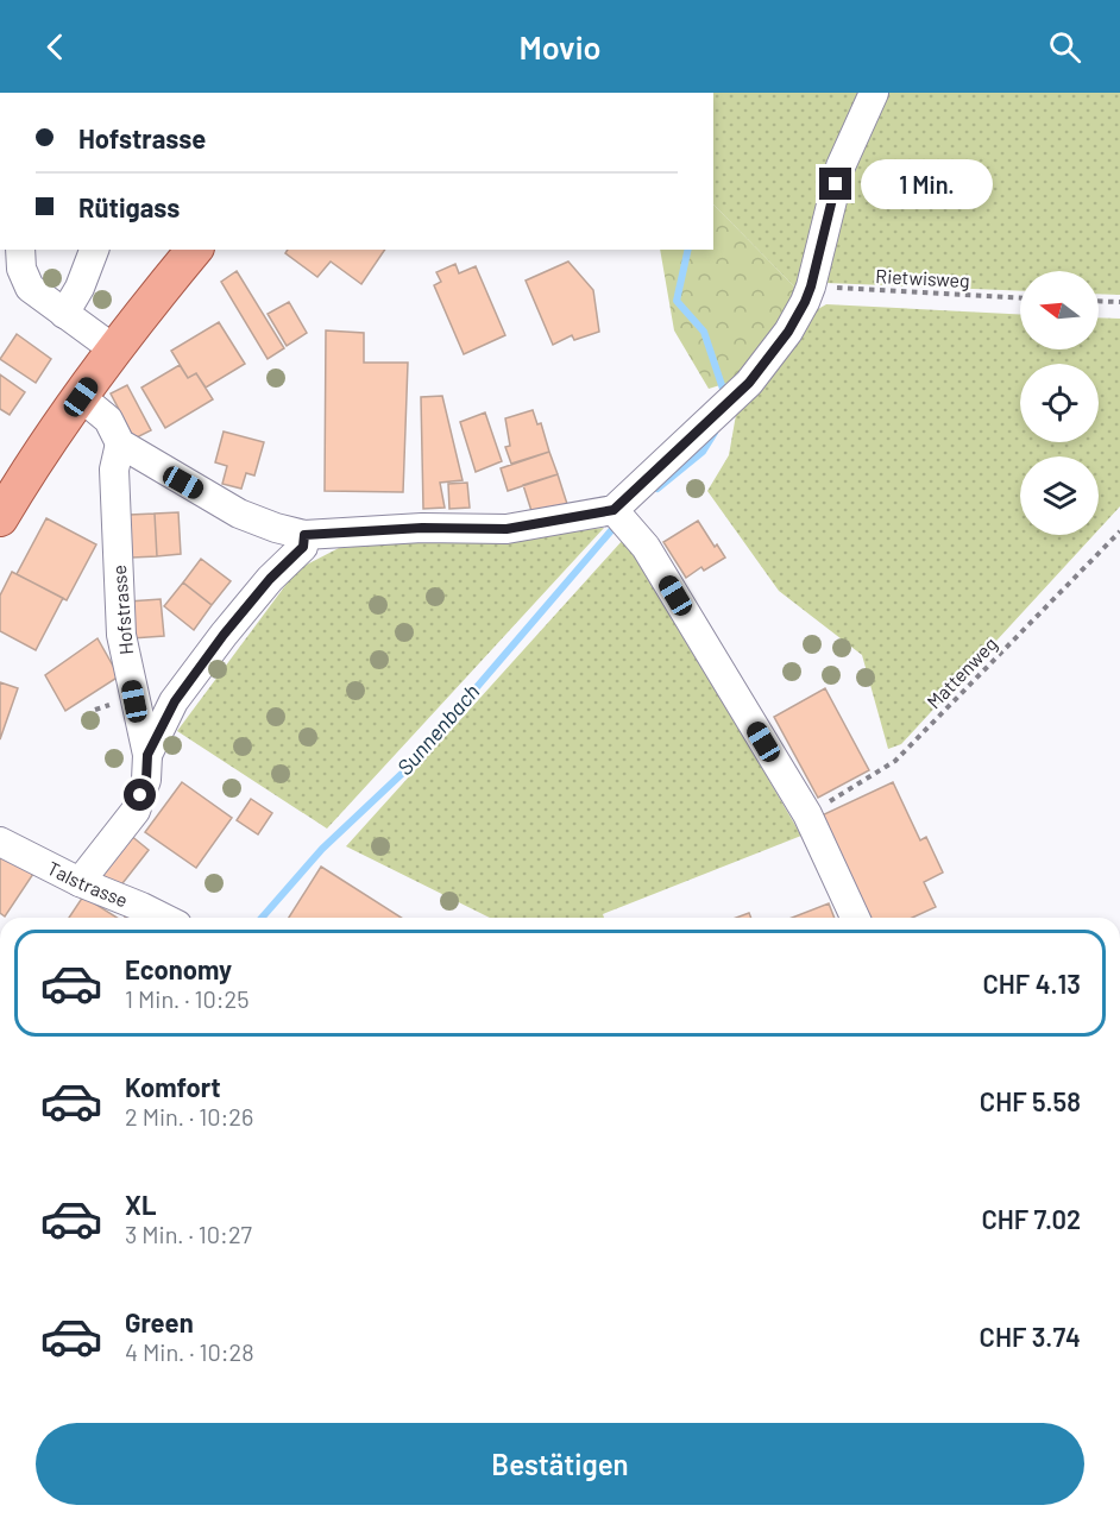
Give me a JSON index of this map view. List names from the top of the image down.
{
  "streets": {
    "street": ["Hofstrasse", "Talstrasse"],
    "path": ["Rietwisweg", "Mattenweg"]
  },
  "crossings": [
    ["Hofstrasse", "Talstrasse"]
  ],
  "water": ["Sunnenbach"],
  "north": "left",
  "page": {
    "header": "Movio",
    "banner": ["Hofstrasse", "Rütigass"],
    "bubble": "1 Min.",
    "list": [
      {
        "name": "Economy",
        "note": "1 Min. · 10:25",
        "value": "CHF 4.13"
      },
      {
        "name": "Komfort",
        "note": "2 Min. · 10:26",
        "value": "CHF 5.58"
      },
      {
        "name": "XL",
        "note": "3 Min. · 10:27",
        "value": "CHF 7.02"
      },
      {
        "name": "Green",
        "note": "4 Min. · 10:28",
        "value": "CHF 3.74"
      }
    ],
    "buttons": "Bestätigen"
  }
}
